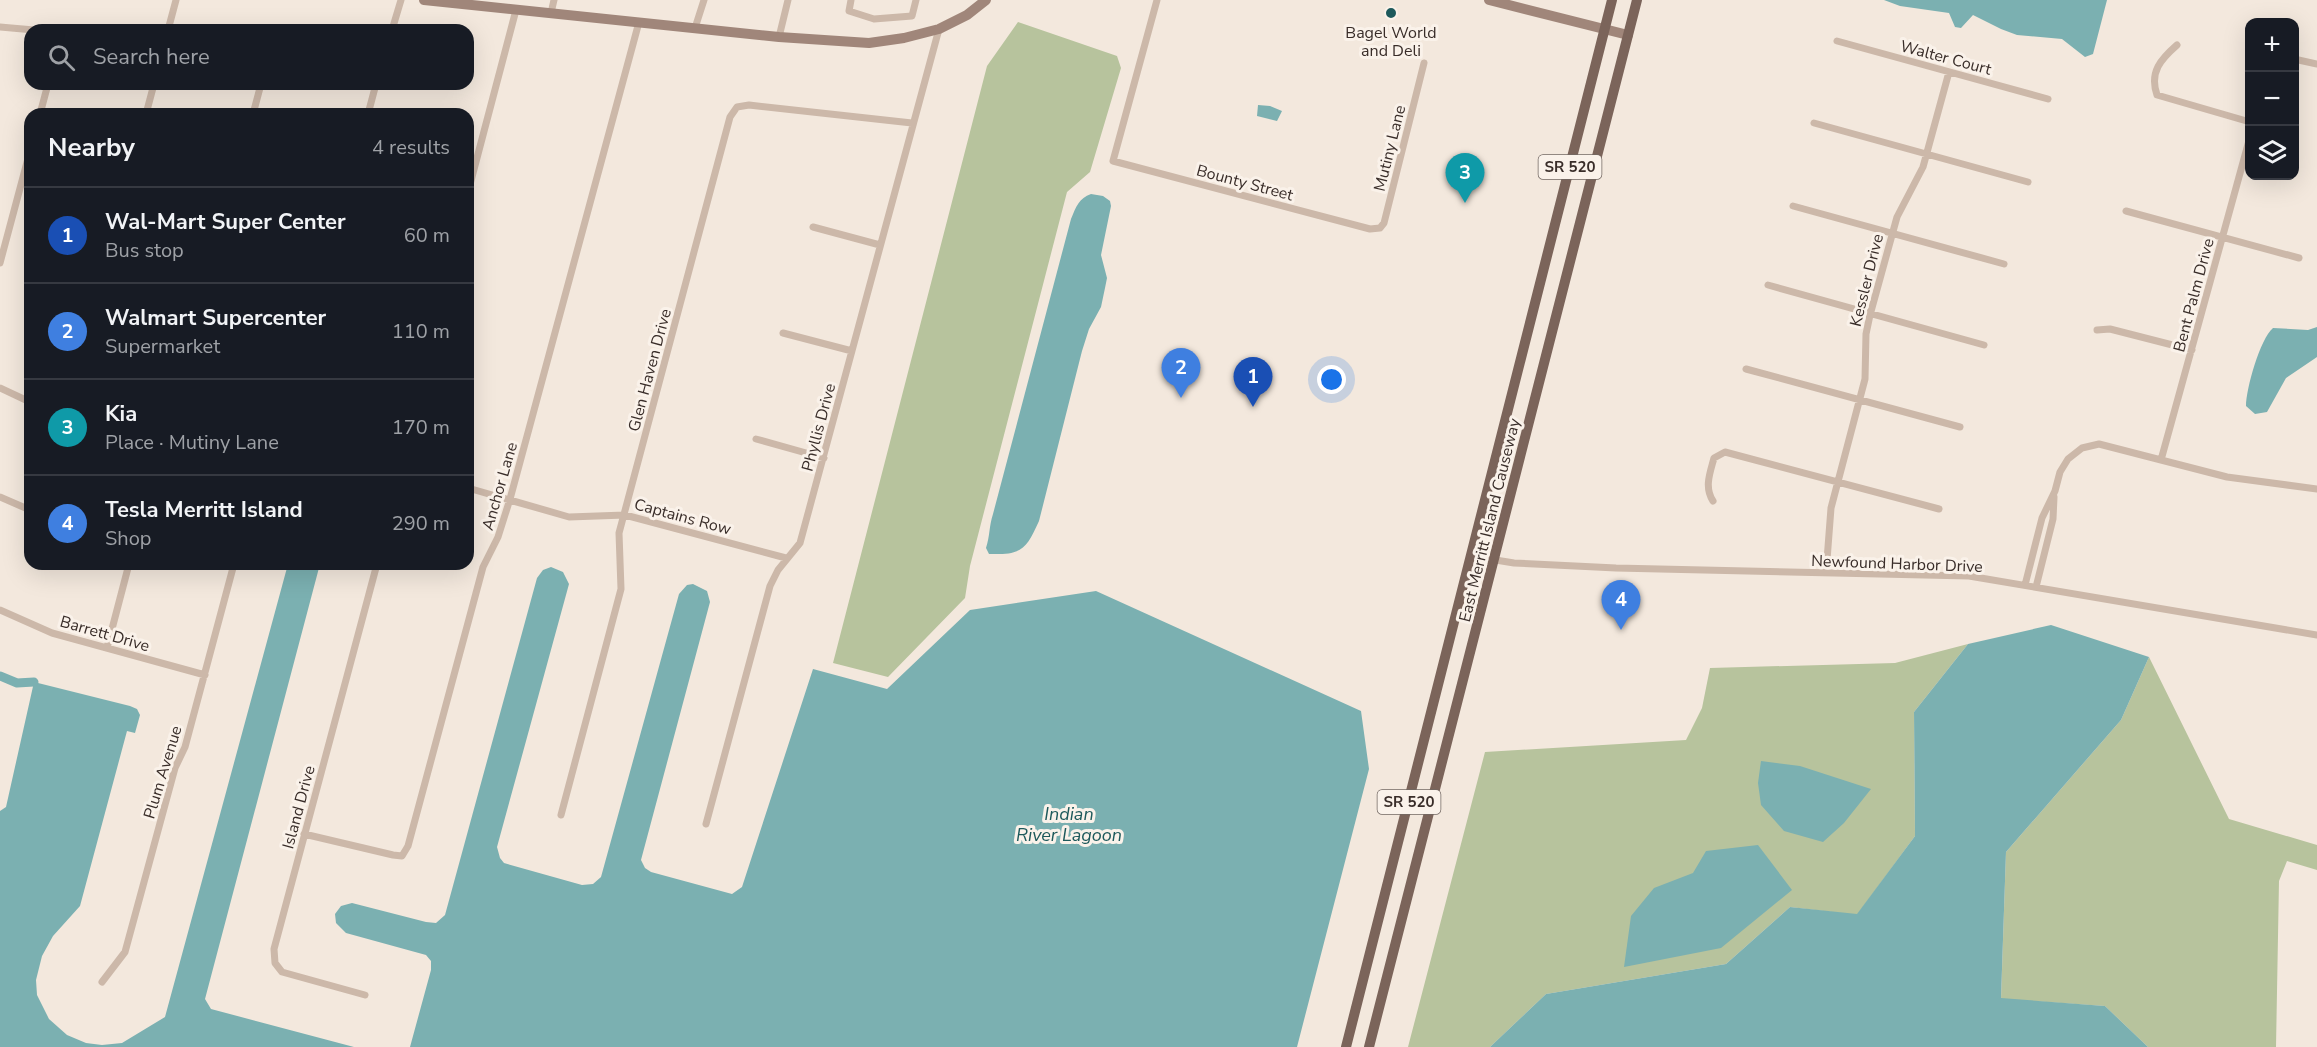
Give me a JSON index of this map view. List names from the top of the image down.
{
  "streets": {
    "main road": ["SR 520", "East Merritt Island Causeway"],
    "street": [
      "Walter Court",
      "Mutiny Lane",
      "Bounty Street",
      "Kessler Drive",
      "Bent Palm Drive",
      "Glen Haven Drive",
      "Phyllis Drive",
      "Anchor Lane",
      "Captains Row",
      "Newfound Harbor Drive",
      "Barrett Drive",
      "Plum Avenue",
      "Island Drive"
    ]
  },
  "crossings": [
    ["Walter Court", "Kessler Drive"],
    ["Mutiny Lane", "Bounty Street"],
    ["Kessler Drive", "Newfound Harbor Drive"],
    ["Glen Haven Drive", "Phyllis Drive"],
    ["Glen Haven Drive", "Captains Row"],
    ["Phyllis Drive", "Captains Row"],
    ["Anchor Lane", "Captains Row"],
    ["Anchor Lane", "Island Drive"],
    ["East Merritt Island Causeway", "Newfound Harbor Drive"],
    ["Barrett Drive", "Plum Avenue"]
  ],
  "water": ["Indian River Lagoon"],
  "places": ["Bagel World and Deli"],
  "page": {
    "map_buttons": ["+", "−"],
    "search": "Search here",
    "heading": ["Nearby", "4 results"],
    "pins": [
      "3",
      "2",
      "1",
      "4"
    ],
    "list": [
      {
        "mark": "1",
        "name": "Wal-Mart Super Center",
        "note": "Bus stop",
        "value": "60 m"
      },
      {
        "mark": "2",
        "name": "Walmart Supercenter",
        "note": "Supermarket",
        "value": "110 m"
      },
      {
        "mark": "3",
        "name": "Kia",
        "note": "Place · Mutiny Lane",
        "value": "170 m"
      },
      {
        "mark": "4",
        "name": "Tesla Merritt Island",
        "note": "Shop",
        "value": "290 m"
      }
    ]
  }
}
